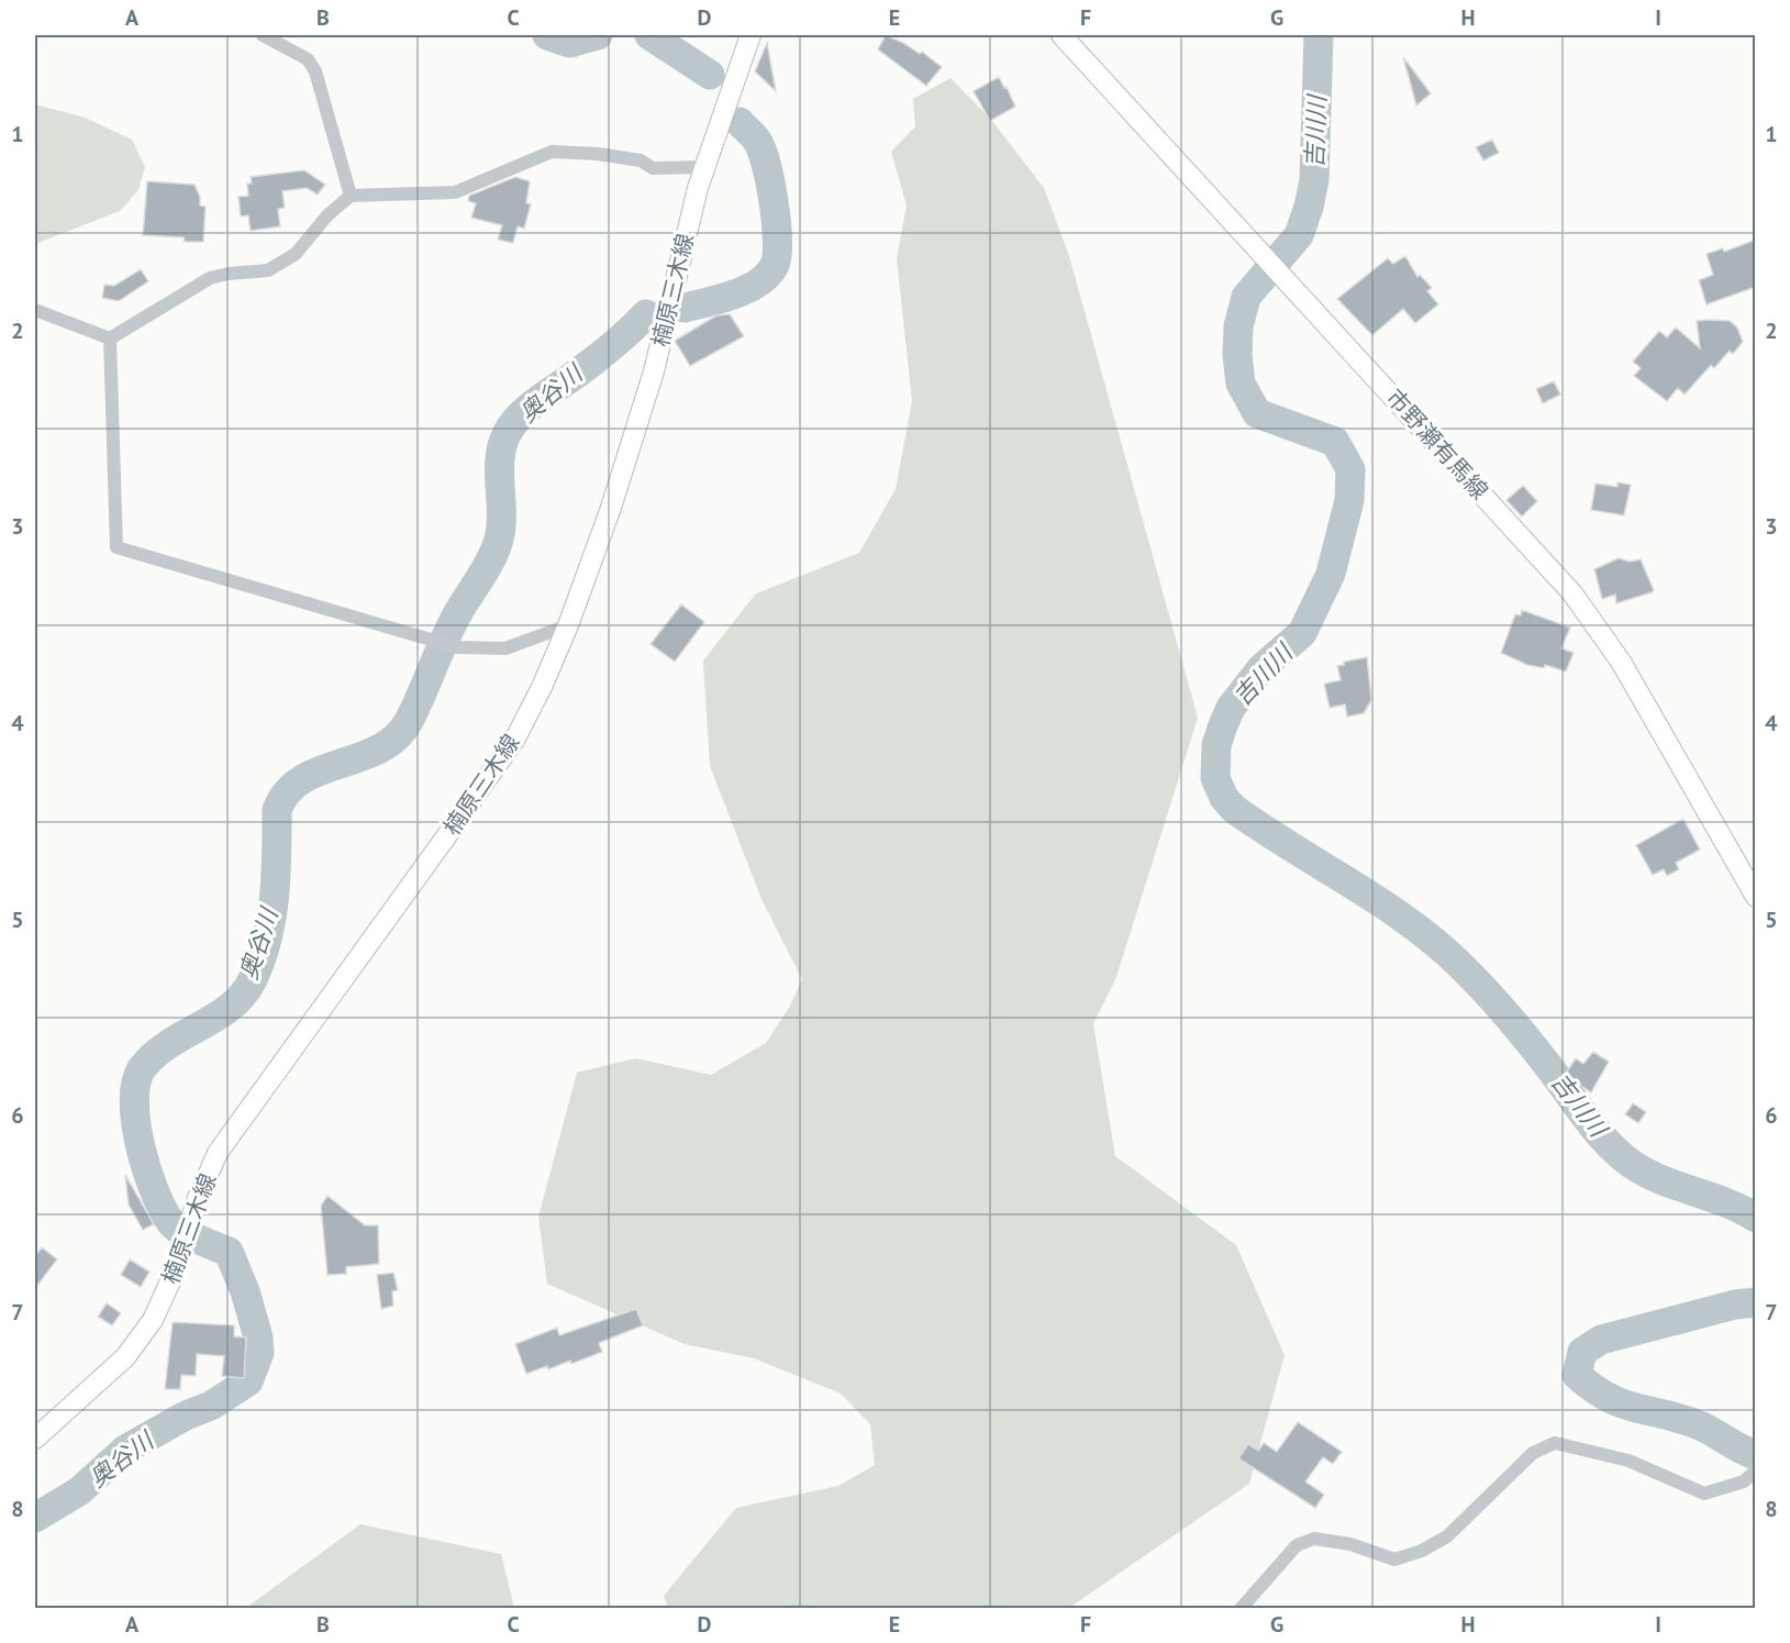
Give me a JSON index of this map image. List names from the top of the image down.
{
  "streets": {
    "main road": ["楠原三木線", "市野瀬有馬線"]
  },
  "water": ["吉川川", "奥谷川"],
  "grid": {
    "columns": [
      "A",
      "B",
      "C",
      "D",
      "E",
      "F",
      "G",
      "H",
      "I"
    ],
    "rows": [
      "1",
      "2",
      "3",
      "4",
      "5",
      "6",
      "7",
      "8"
    ]
  }
}
